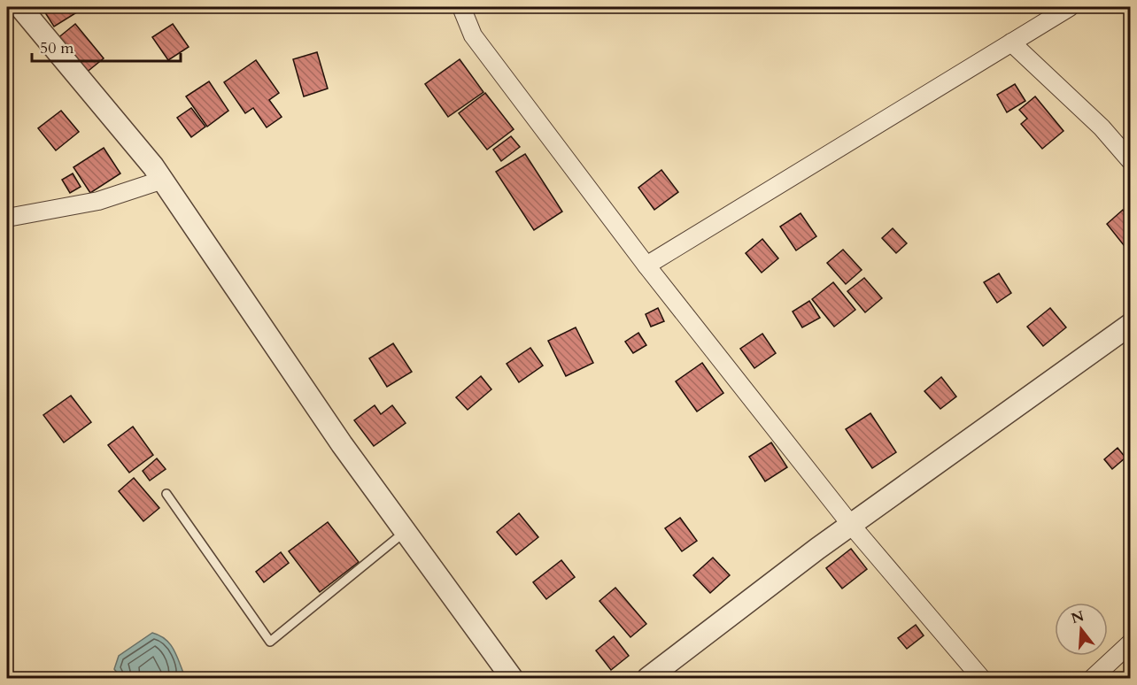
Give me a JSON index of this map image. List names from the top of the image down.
{
  "scale_bar": "50 m",
  "north": "top"
}
